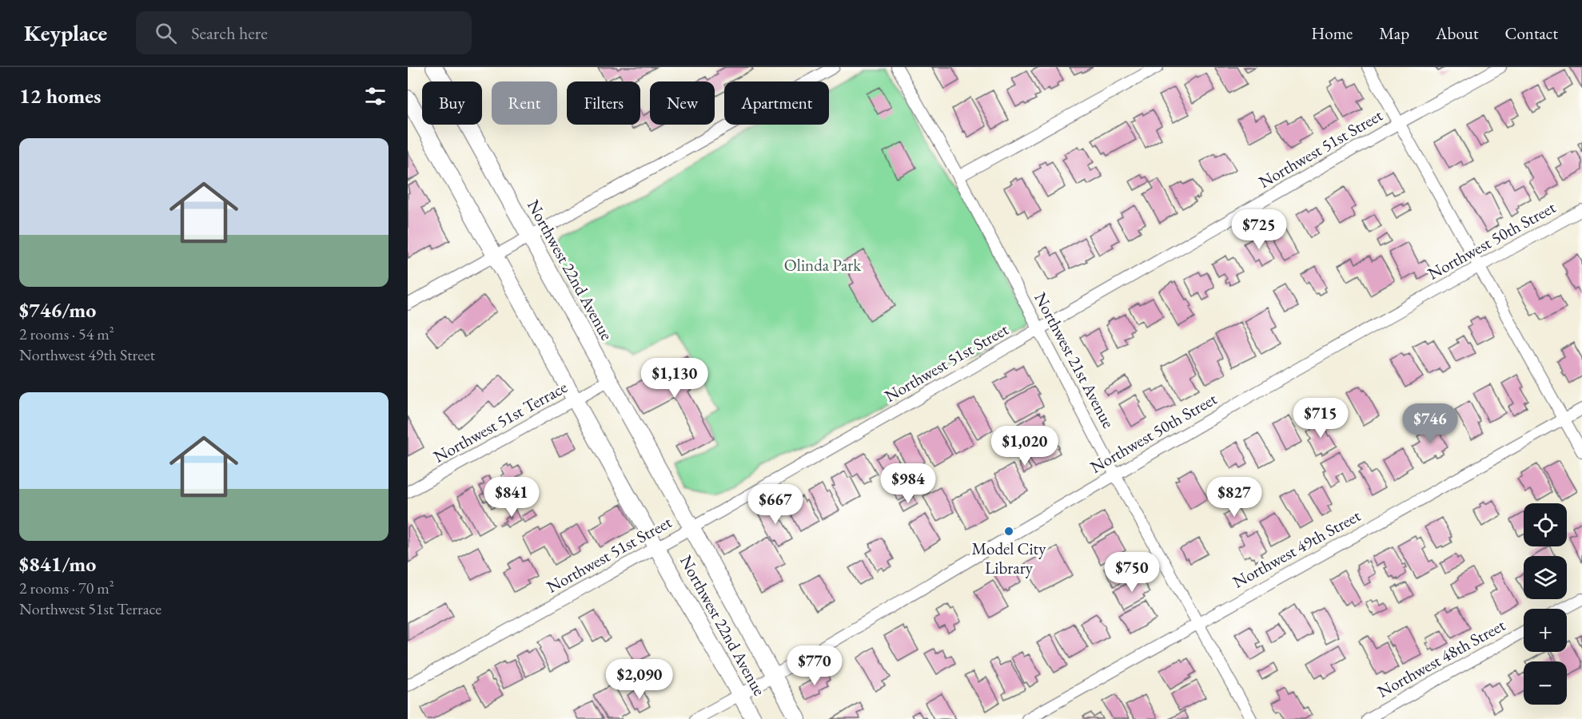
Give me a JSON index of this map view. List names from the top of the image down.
{
  "streets": {
    "main road": ["Northwest 22nd Avenue"],
    "street": [
      "Northwest 51st Street",
      "Northwest 50th Street",
      "Northwest 21st Avenue",
      "Northwest 51st Terrace",
      "Northwest 49th Street",
      "Northwest 48th Street"
    ]
  },
  "crossings": [
    ["Northwest 51st Street", "Northwest 22nd Avenue"],
    ["Northwest 51st Street", "Northwest 21st Avenue"],
    ["Northwest 50th Street", "Northwest 22nd Avenue"],
    ["Northwest 50th Street", "Northwest 21st Avenue"],
    ["Northwest 22nd Avenue", "Northwest 51st Terrace"],
    ["Northwest 21st Avenue", "Northwest 49th Street"]
  ],
  "parks": ["Olinda Park"],
  "places": ["Model City Library"],
  "page": {
    "header": "Keyplace",
    "search": "Search here",
    "nav": [
      "Home",
      "Map",
      "About",
      "Contact"
    ],
    "heading": "12 homes",
    "chip": [
      "Buy",
      "Rent",
      "Filters",
      "New",
      "Apartment"
    ],
    "list": [
      {
        "name": "$746/mo",
        "note": "2 rooms · 54 m² · Northwest 49th Street"
      },
      {
        "name": "$841/mo",
        "note": "2 rooms · 70 m² · Northwest 51st Terrace"
      }
    ],
    "price": [
      "$725",
      "$1,130",
      "$715",
      "$746",
      "$1,020",
      "$984",
      "$841",
      "$827",
      "$667",
      "$750",
      "$770",
      "$2,090"
    ],
    "map_buttons": ["+", "−"]
  }
}
